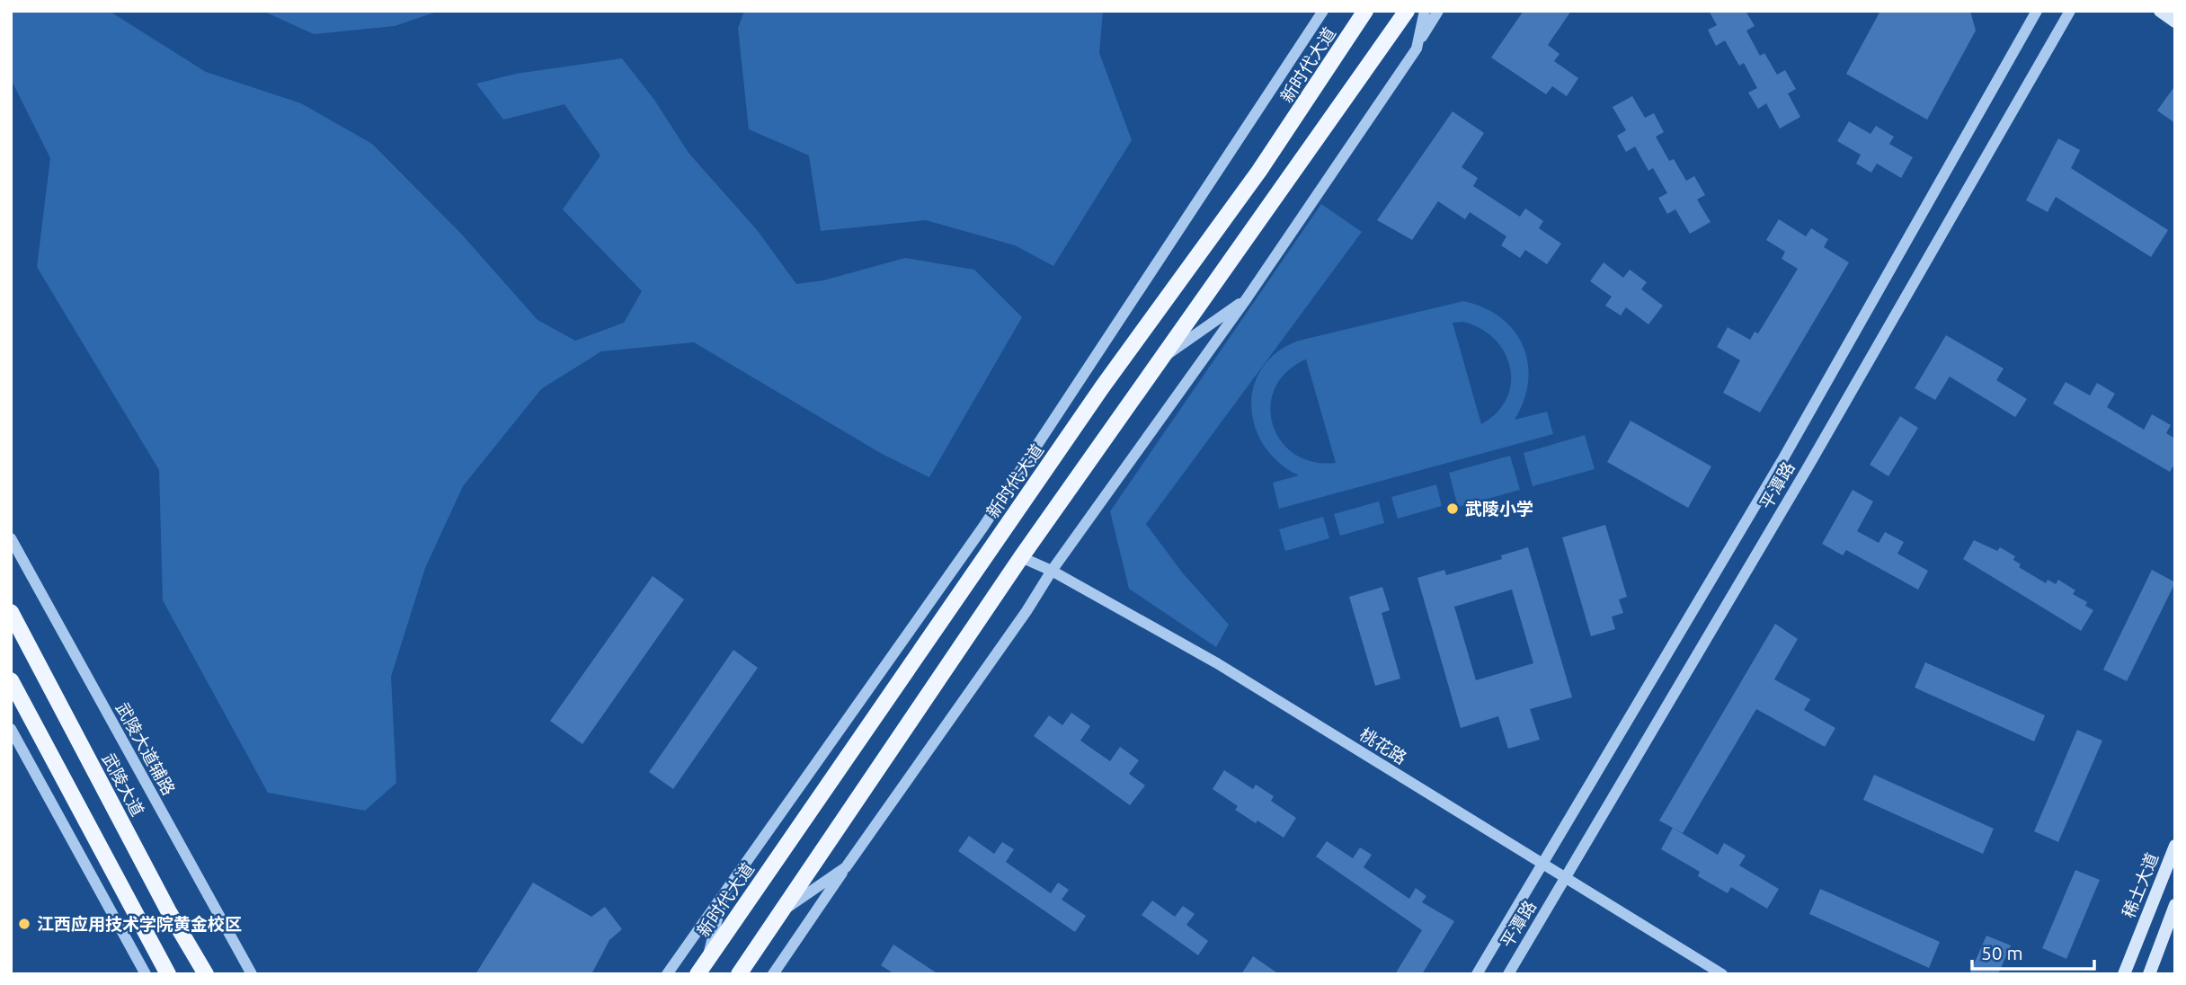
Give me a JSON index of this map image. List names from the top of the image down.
{
  "streets": {
    "main road": ["新时代大道", "武陵大道", "稀土大道"],
    "street": ["平潭路", "桃花路", "武陵大道辅路"]
  },
  "crossings": [
    ["平潭路", "桃花路"]
  ],
  "places": ["武陵小学", "江西应用技术学院黄金校区"],
  "scale_bar": "50 m"
}
